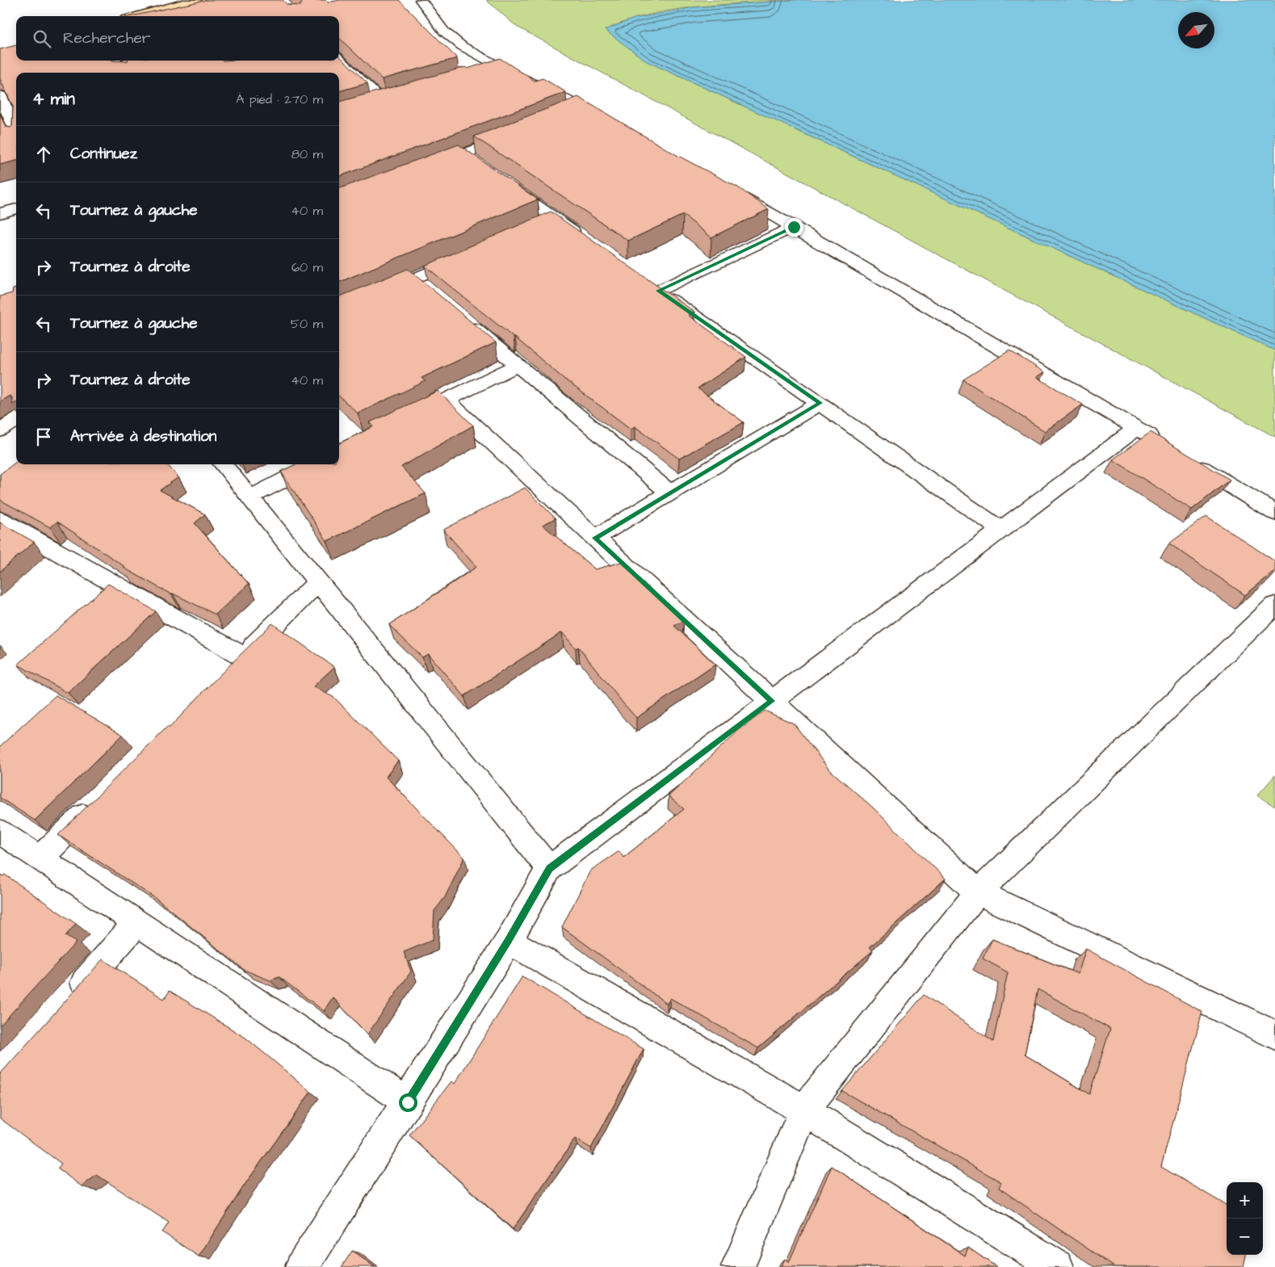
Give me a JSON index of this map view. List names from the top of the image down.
{
  "north": "bottom left",
  "page": {
    "search": "Rechercher",
    "heading": ["4 min", "À pied · 270 m"],
    "list": [
      ["Continuez", "80 m"],
      ["Tournez à gauche", "40 m"],
      ["Tournez à droite", "60 m"],
      ["Tournez à gauche", "50 m"],
      ["Tournez à droite", "40 m"],
      "Arrivée à destination"
    ],
    "map_buttons": ["+", "−"]
  }
}
